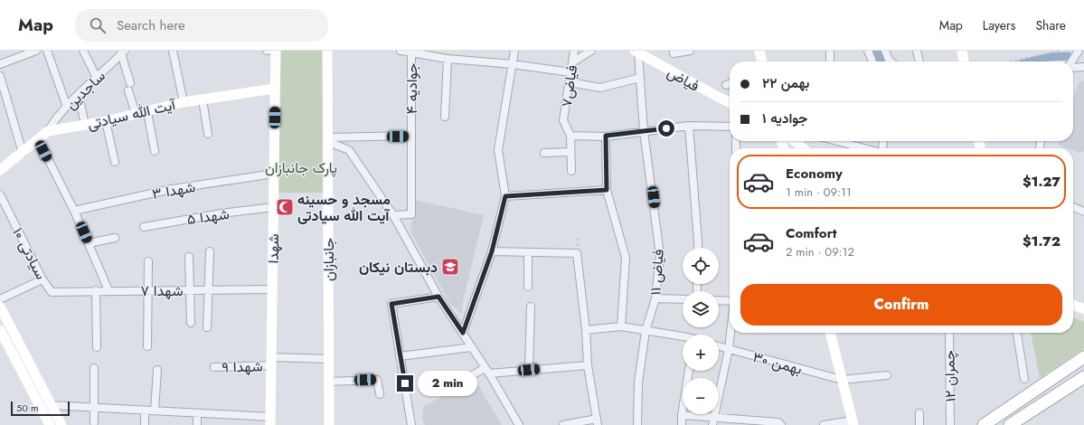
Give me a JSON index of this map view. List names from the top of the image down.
{
  "streets": {
    "main road": [
      "فیاض",
      "آیت الله سیادتی",
      "شهدا",
      "جانبازان"
    ],
    "street": [
      "فیاض۷",
      "جوادیه ۴",
      "ساجدین",
      "شهدا ۳",
      "شهدا ۵",
      "سیادتی ۱۰",
      "فیاض ۱۱",
      "شهدا ۷",
      "بهمن ۳۰",
      "شهدا ۹",
      "چمران ۱۲"
    ]
  },
  "crossings": [
    ["فیاض", "فیاض ۱۱"],
    ["ساجدین", "آیت الله سیادتی"],
    ["آیت الله سیادتی", "شهدا"],
    ["شهدا ۳", "شهدا"],
    ["شهدا ۵", "شهدا"],
    ["شهدا", "شهدا ۷"],
    ["شهدا", "شهدا ۹"],
    ["سیادتی ۱۰", "شهدا ۷"],
    ["جانبازان", "شهدا ۹"]
  ],
  "parks": ["پارک جانبازان"],
  "places": {
    "mosque": ["مسجد و حسینه آیت الله سیادتی"],
    "school or university": ["دبستان نیکان"]
  },
  "scale_bar": "50 m",
  "page": {
    "header": "Map",
    "search": "Search here",
    "nav": ["Map", "Layers", "Share"],
    "banner": ["بهمن ۲۲", "جوادیه ۱"],
    "list": [
      {
        "name": "Economy",
        "note": "1 min · 09:11",
        "value": "$1.27"
      },
      {
        "name": "Comfort",
        "note": "2 min · 09:12",
        "value": "$1.72"
      }
    ],
    "map_buttons": ["+", "−"],
    "buttons": "Confirm",
    "bubble": "2 min",
    "scale": "50 m"
  }
}
